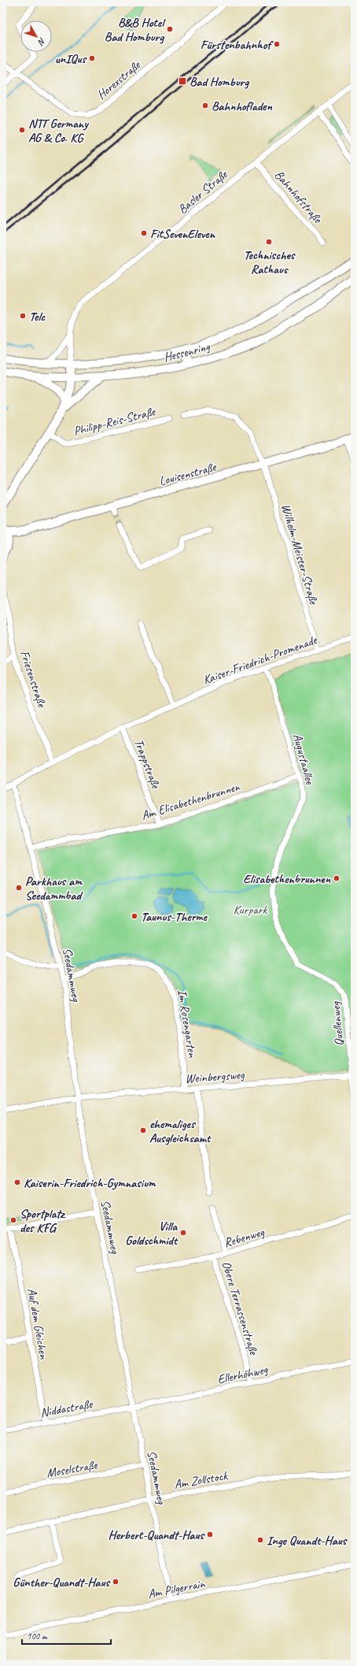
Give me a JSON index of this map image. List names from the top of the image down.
{
  "streets": {
    "street": [
      "Horexstraße",
      "Basler Straße",
      "Bahnhofstraße",
      "Hessenring",
      "Philipp-Reis-Straße",
      "Louisenstraße",
      "Wilhelm-Meister-Straße",
      "Kaiser-Friedrich-Promenade",
      "Friesenstraße",
      "Augustaallee",
      "Trappstraße",
      "Am Elisabethenbrunnen",
      "Seedammweg",
      "Im Rosengarten",
      "Quellenweg",
      "Weinbergsweg",
      "Rebenweg",
      "Obere Terrassenstraße",
      "Auf dem Gleichen",
      "Ellerhöhweg",
      "Niddastraße",
      "Moselstraße",
      "Am Zollstock",
      "Am Pilgerrain"
    ]
  },
  "crossings": [
    ["Basler Straße", "Bahnhofstraße"],
    ["Basler Straße", "Hessenring"],
    ["Louisenstraße", "Wilhelm-Meister-Straße"],
    ["Wilhelm-Meister-Straße", "Kaiser-Friedrich-Promenade"],
    ["Kaiser-Friedrich-Promenade", "Friesenstraße"],
    ["Kaiser-Friedrich-Promenade", "Augustaallee"],
    ["Kaiser-Friedrich-Promenade", "Trappstraße"],
    ["Kaiser-Friedrich-Promenade", "Seedammweg"],
    ["Augustaallee", "Am Elisabethenbrunnen"],
    ["Augustaallee", "Quellenweg"],
    ["Trappstraße", "Am Elisabethenbrunnen"],
    ["Am Elisabethenbrunnen", "Seedammweg"],
    ["Seedammweg", "Im Rosengarten"],
    ["Seedammweg", "Weinbergsweg"],
    ["Seedammweg", "Ellerhöhweg"],
    ["Seedammweg", "Niddastraße"],
    ["Seedammweg", "Moselstraße"],
    ["Seedammweg", "Am Zollstock"],
    ["Seedammweg", "Am Pilgerrain"],
    ["Im Rosengarten", "Weinbergsweg"],
    ["Quellenweg", "Weinbergsweg"],
    ["Rebenweg", "Obere Terrassenstraße"],
    ["Obere Terrassenstraße", "Ellerhöhweg"],
    ["Auf dem Gleichen", "Niddastraße"],
    ["Ellerhöhweg", "Niddastraße"]
  ],
  "parks": ["Kurpark"],
  "places": {
    "other": [
      "B&B Hotel Bad Homburg",
      "Fürstenbahnhof",
      "unIQus",
      "Bahnhofladen",
      "NTT Germany AG & Co. KG",
      "FitSevenEleven",
      "Technisches Rathaus",
      "Telc",
      "Elisabethenbrunnen",
      "Parkhaus am Seedammbad",
      "Taunus-Therme",
      "ehemaliges Ausgleichsamt",
      "Kaiserin-Friedrich-Gymnasium",
      "Sportplatz des KFG",
      "Villa Goldschmidt",
      "Herbert-Quandt-Haus",
      "Inge Quandt-Haus",
      "Günther-Quandt-Haus"
    ],
    "transit": ["Bad Homburg"]
  },
  "scale_bar": "100 m",
  "north": "bottom right"
}
